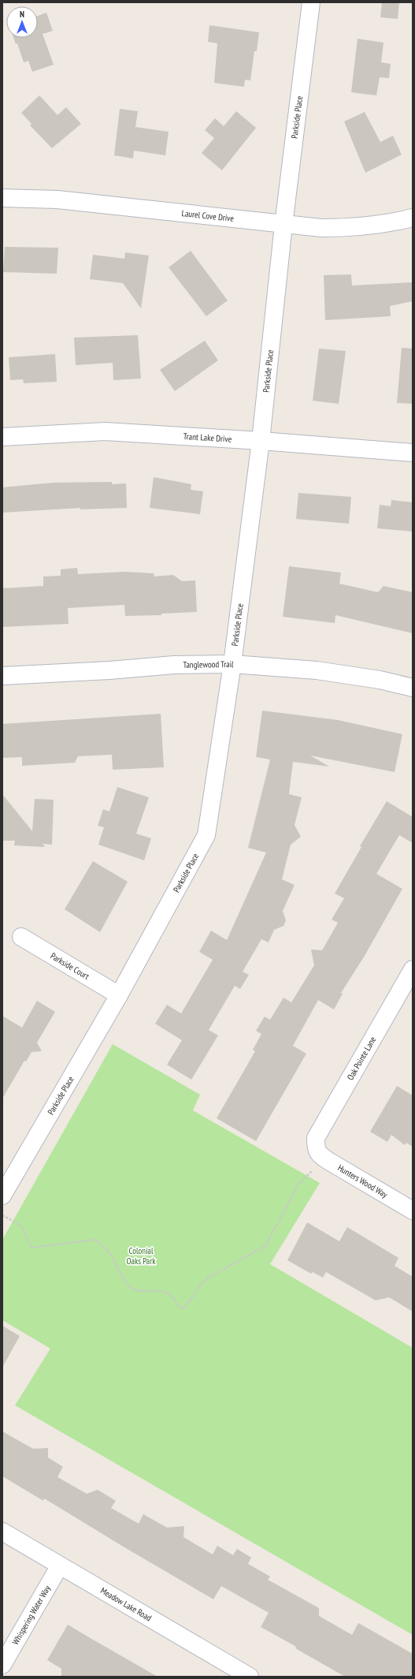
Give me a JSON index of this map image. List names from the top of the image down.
{
  "streets": {
    "street": [
      "Parkside Place",
      "Laurel Cove Drive",
      "Trant Lake Drive",
      "Tanglewood Trail",
      "Parkside Court",
      "Oak Pointe Lane",
      "Hunters Wood Way",
      "Meadow Lake Road",
      "Whispering Water Way"
    ]
  },
  "crossings": [
    ["Parkside Place", "Laurel Cove Drive"],
    ["Parkside Place", "Trant Lake Drive"],
    ["Parkside Place", "Tanglewood Trail"],
    ["Parkside Place", "Parkside Court"],
    ["Oak Pointe Lane", "Hunters Wood Way"],
    ["Meadow Lake Road", "Whispering Water Way"]
  ],
  "parks": ["Colonial Oaks Park"],
  "north": "top"
}
